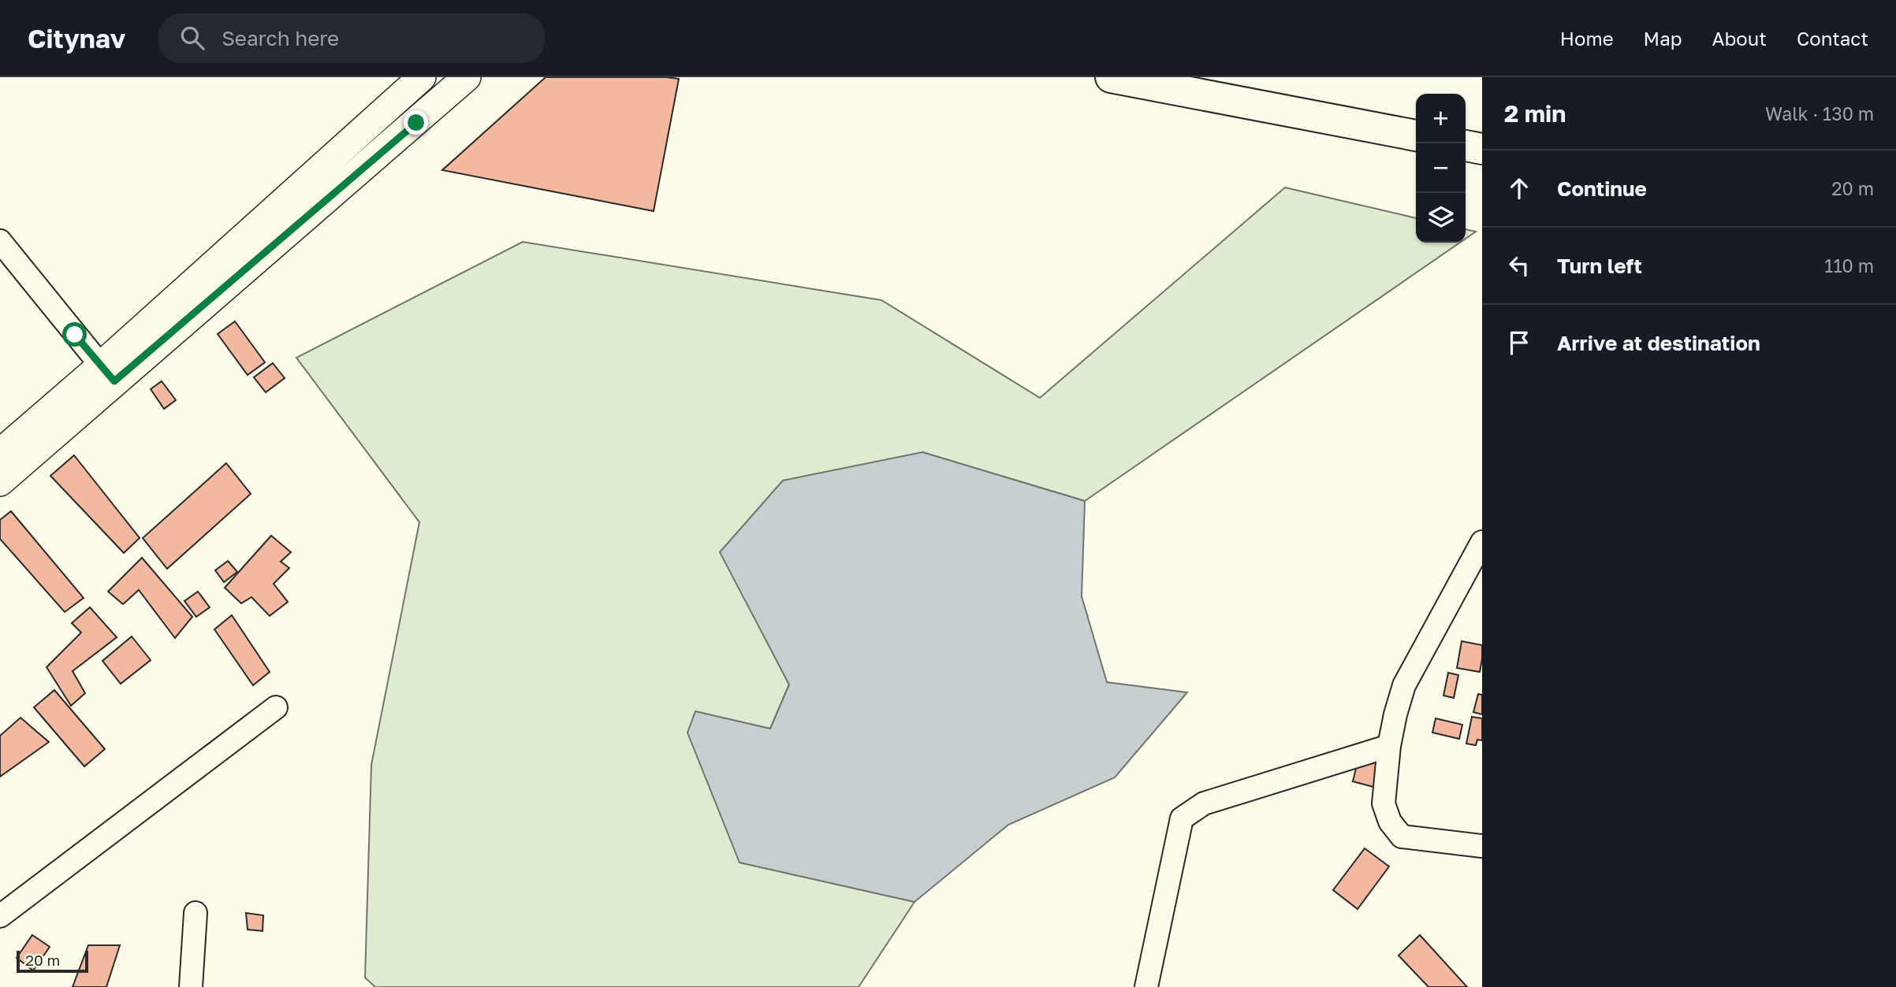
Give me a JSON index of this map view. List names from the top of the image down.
{
  "scale_bar": "20 m",
  "page": {
    "header": "Citynav",
    "search": "Search here",
    "nav": [
      "Home",
      "Map",
      "About",
      "Contact"
    ],
    "heading": ["2 min", "Walk · 130 m"],
    "map_buttons": ["+", "−"],
    "list": [
      ["Continue", "20 m"],
      ["Turn left", "110 m"],
      "Arrive at destination"
    ],
    "scale": "20 m"
  }
}
